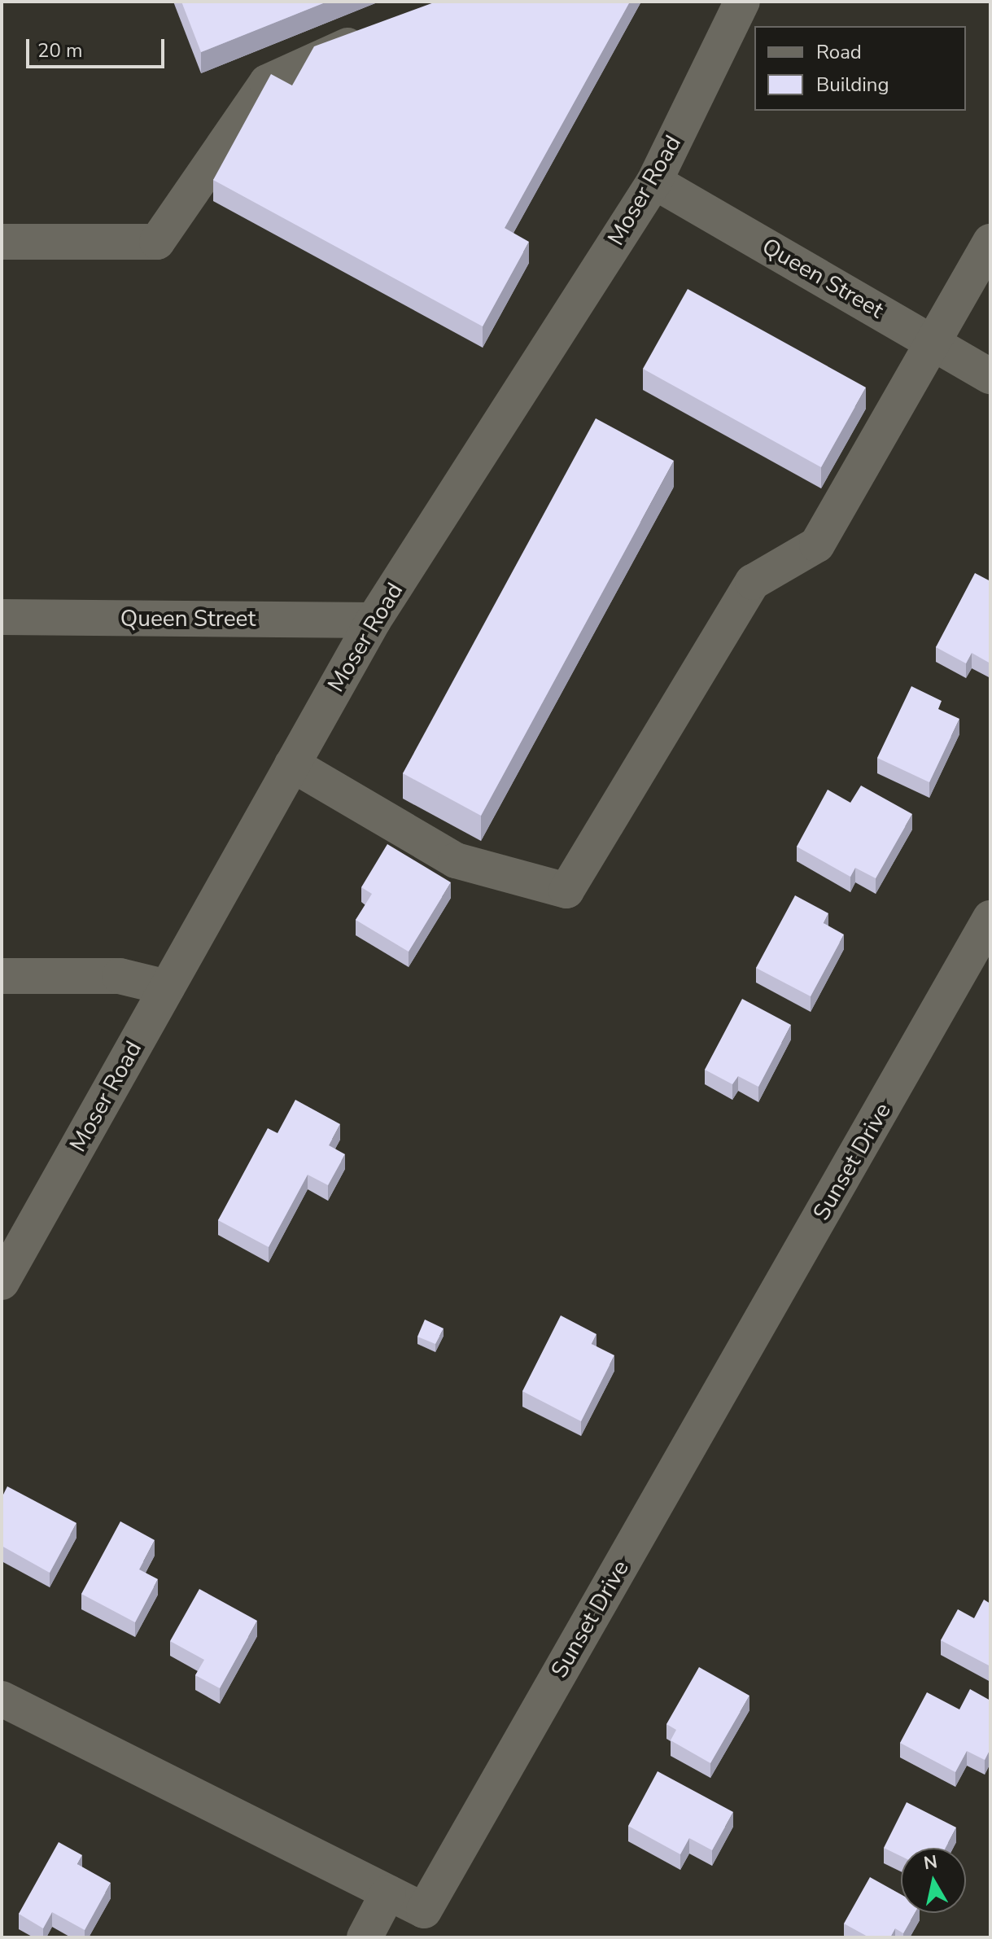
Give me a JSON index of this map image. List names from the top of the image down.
{
  "streets": {
    "street": ["Moser Road", "Queen Street", "Sunset Drive"]
  },
  "crossings": [
    ["Moser Road", "Queen Street"]
  ],
  "legend": ["Road", "Building"],
  "scale_bar": "20 m",
  "north": "top"
}
